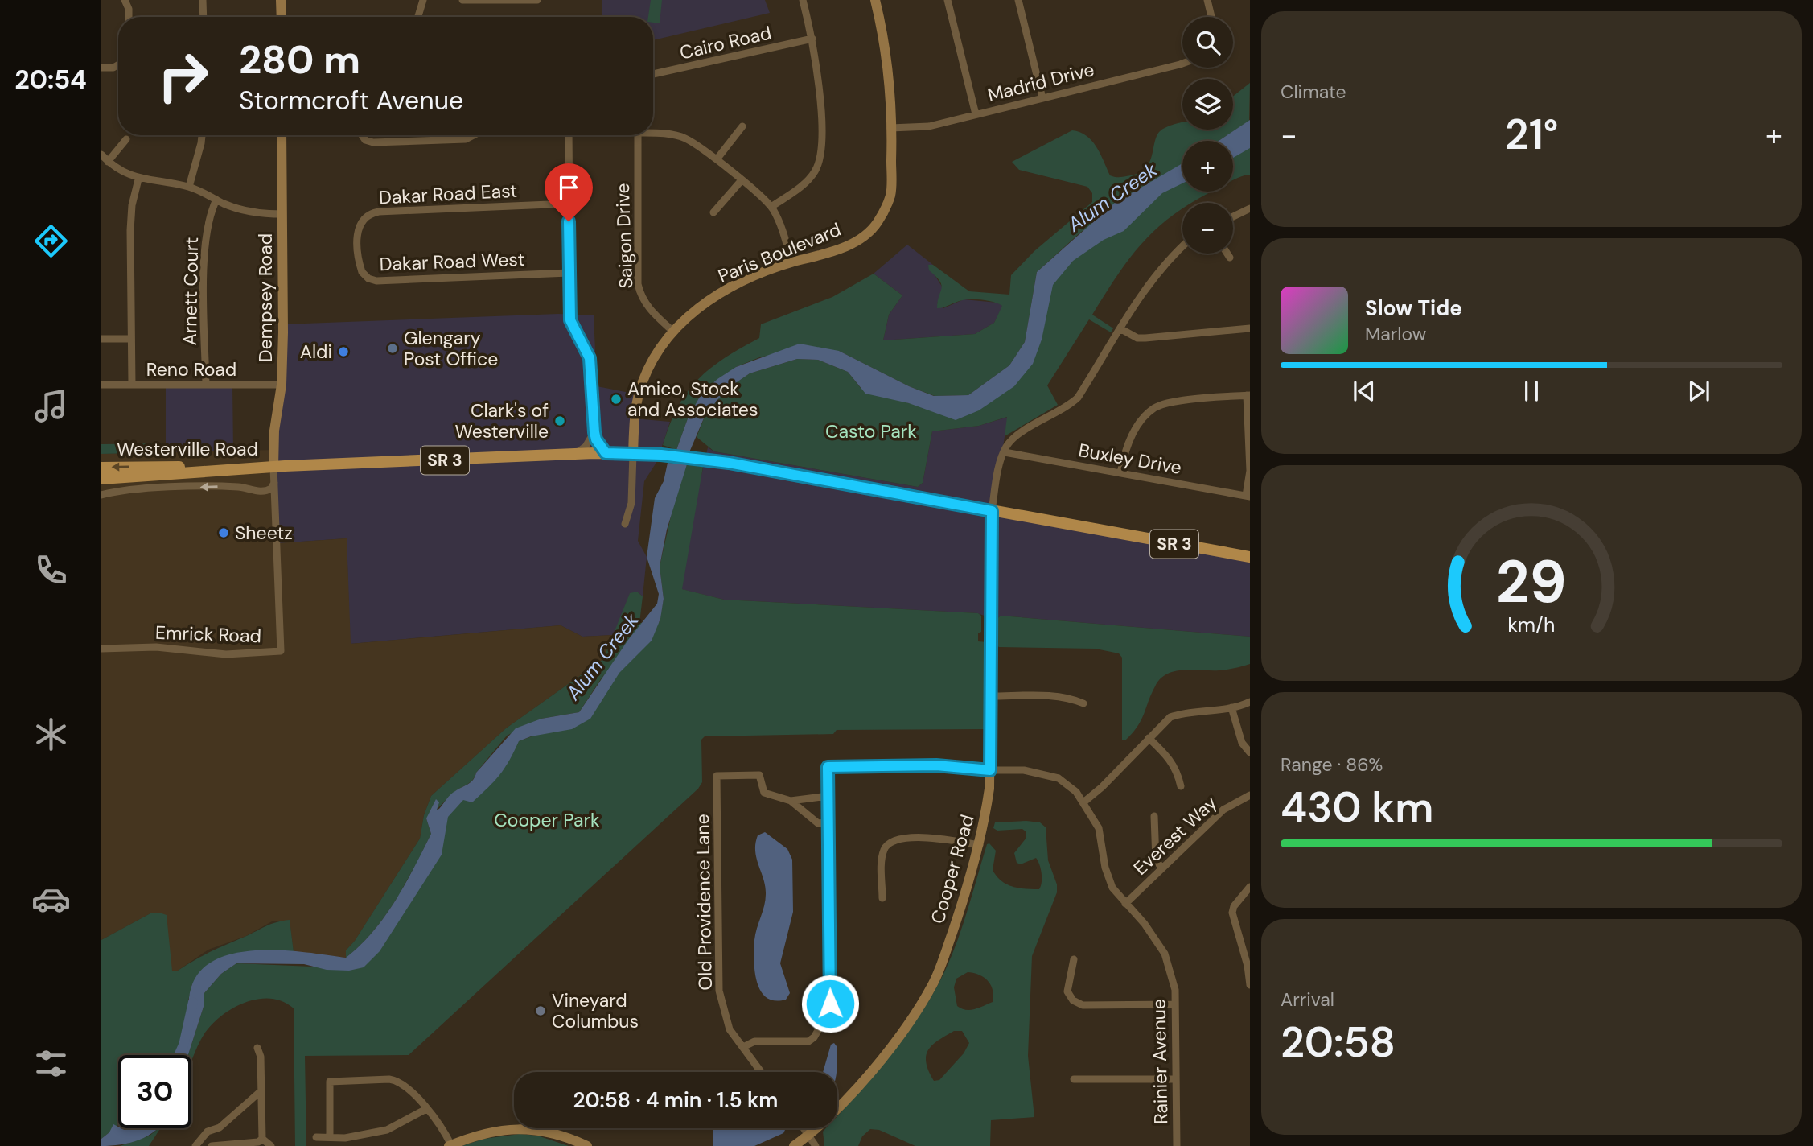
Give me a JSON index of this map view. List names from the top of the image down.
{
  "streets": {
    "main road": ["Westerville Road", "SR 3"],
    "street": [
      "Cairo Road",
      "Madrid Drive",
      "Dakar Road East",
      "Saigon Drive",
      "Paris Boulevard",
      "Dakar Road West",
      "Arnett Court",
      "Dempsey Road",
      "Reno Road",
      "Buxley Drive",
      "Emrick Road",
      "Everest Way",
      "Cooper Road",
      "Old Providence Lane",
      "Rainier Avenue"
    ]
  },
  "crossings": [
    ["Madrid Drive", "Paris Boulevard"],
    ["Dakar Road East", "Dakar Road West"],
    ["Saigon Drive", "Paris Boulevard"],
    ["Paris Boulevard", "Westerville Road"],
    ["Arnett Court", "Reno Road"],
    ["Dempsey Road", "Reno Road"],
    ["Dempsey Road", "Westerville Road"],
    ["Dempsey Road", "Emrick Road"],
    ["Westerville Road", "Emrick Road"],
    ["Westerville Road", "Cooper Road"],
    ["Everest Way", "Rainier Avenue"],
    ["Cooper Road", "Rainier Avenue"]
  ],
  "water": ["Alum Creek"],
  "parks": ["Casto Park", "Cooper Park"],
  "places": [
    "Glengary Post Office",
    "Aldi",
    "Amico, Stock and Associates",
    "Clark's of Westerville",
    "Sheetz",
    "Vineyard Columbus"
  ],
  "page": {
    "tabs": "20:54",
    "tile": [
      "Climate",
      ["Range · 86%", "430 km"],
      ["Arrival", "20:58"]
    ],
    "map_buttons": ["+", "−"],
    "turn": ["280 m", "Stormcroft Avenue"],
    "heat": ["−", "21°", "+"],
    "song": ["Slow Tide", "Marlow"],
    "limit": "30",
    "trip": "20:58 · 4 min · 1.5 km",
    "gauge": ["29", "km/h"]
  }
}
